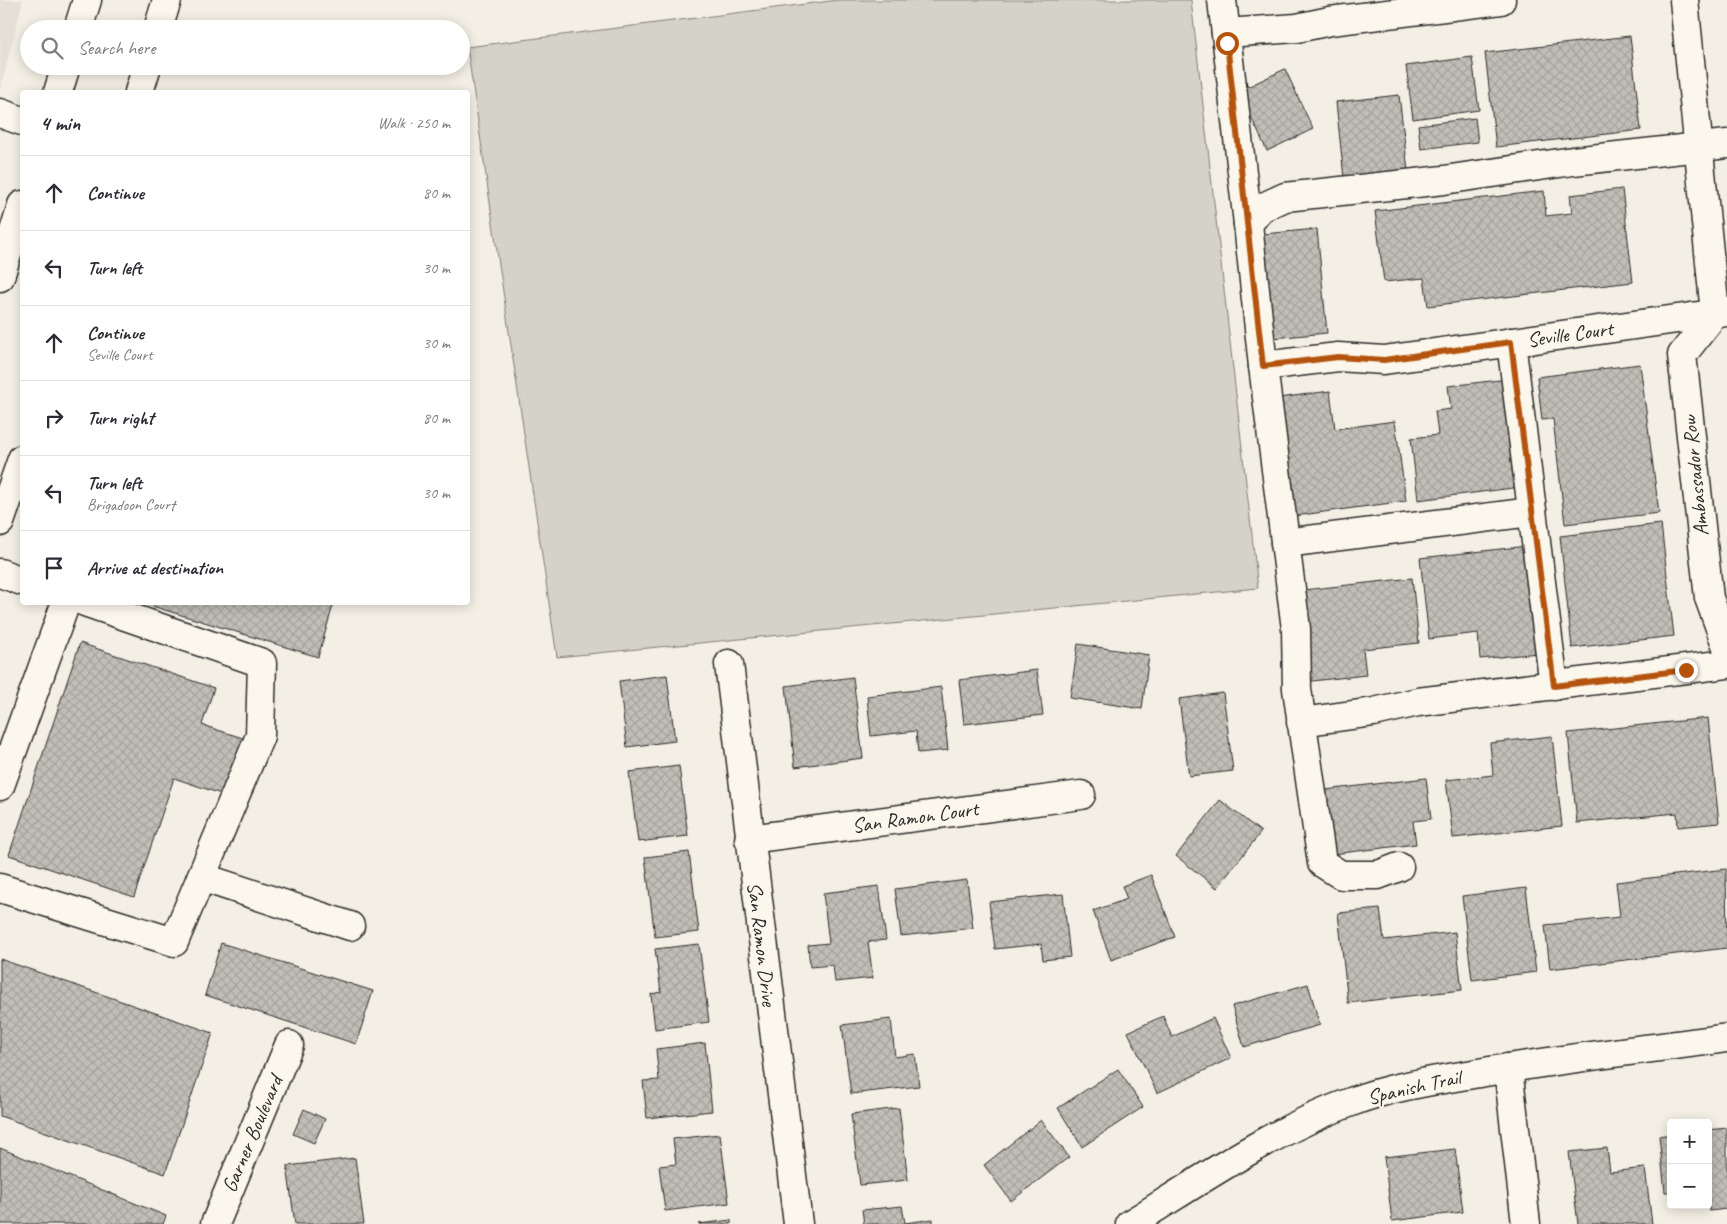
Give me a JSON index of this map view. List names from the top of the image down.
{
  "streets": {
    "street": [
      "Seville Court",
      "Ambassador Row",
      "San Ramon Court",
      "San Ramon Drive",
      "Spanish Trail",
      "Garner Boulevard"
    ]
  },
  "crossings": [
    ["Seville Court", "Ambassador Row"],
    ["San Ramon Court", "San Ramon Drive"]
  ],
  "page": {
    "search": "Search here",
    "heading": ["4 min", "Walk · 250 m"],
    "list": [
      ["Continue", "80 m"],
      ["Turn left", "30 m"],
      ["Continue", "Seville Court", "30 m"],
      ["Turn right", "80 m"],
      ["Turn left", "Brigadoon Court", "30 m"],
      "Arrive at destination"
    ],
    "map_buttons": ["+", "−"]
  }
}
